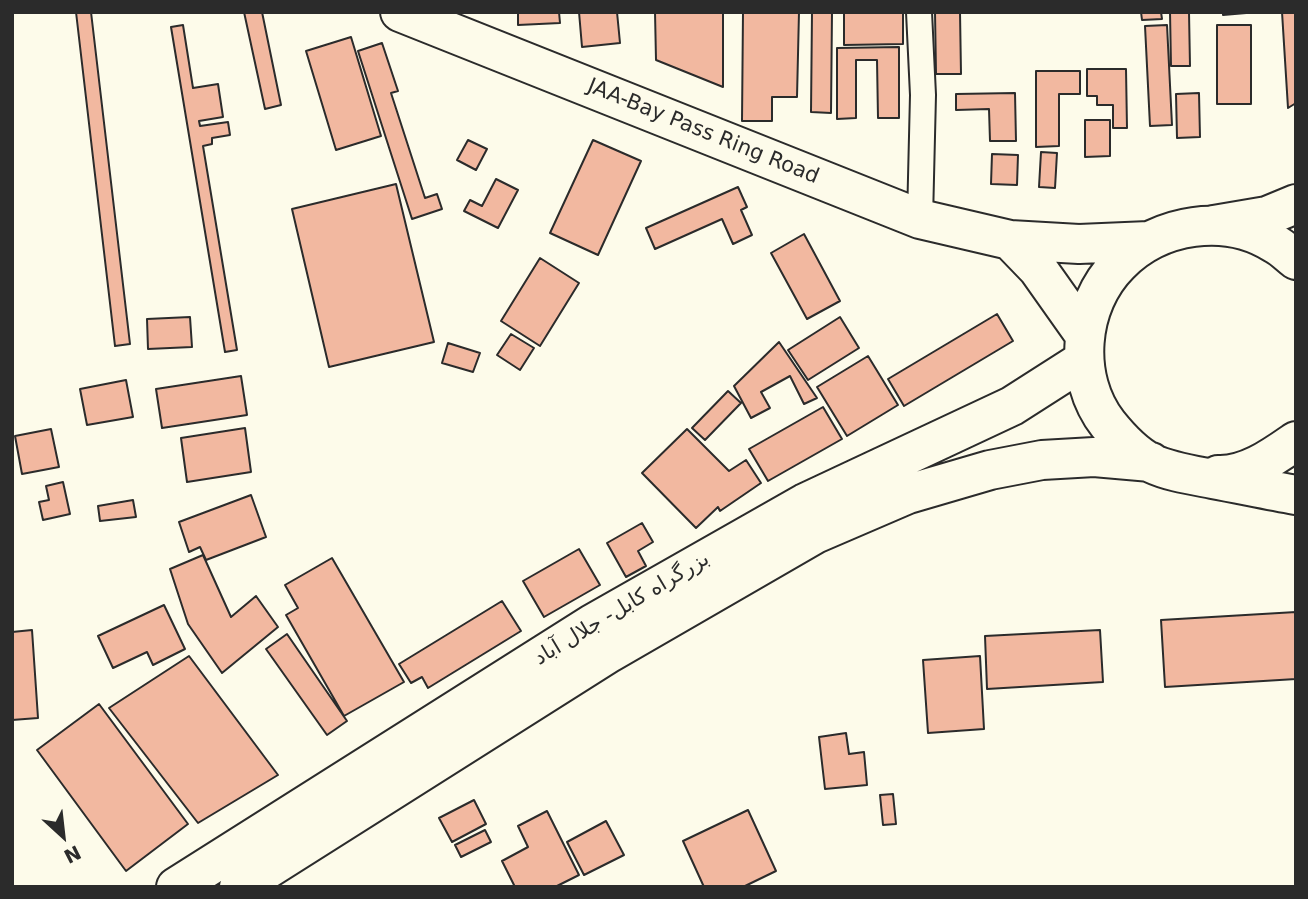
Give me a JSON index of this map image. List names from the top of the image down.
{
  "streets": {
    "main road": ["JAA-Bay Pass Ring Road", "بزرگراه کابل- جلال آباد"]
  },
  "north": "bottom right"
}
